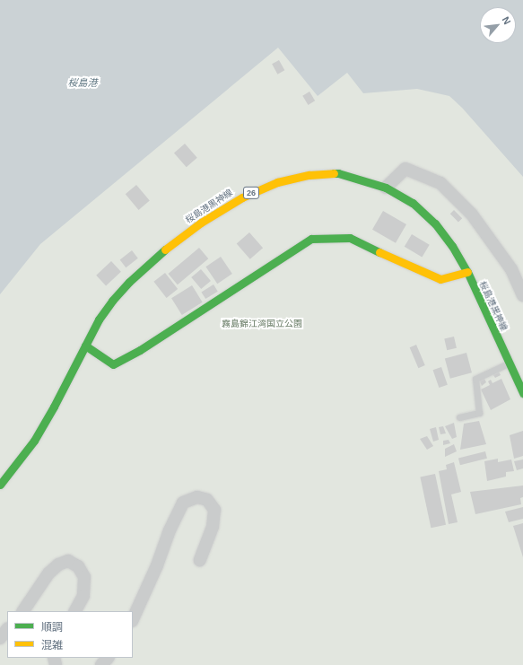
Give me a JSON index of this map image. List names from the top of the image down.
{
  "streets": {
    "main road": ["26", "桜島港黒神線"]
  },
  "water": ["桜島港"],
  "parks": ["霧島錦江湾国立公園"],
  "legend": ["順調", "混雑"],
  "north": "top right"
}
